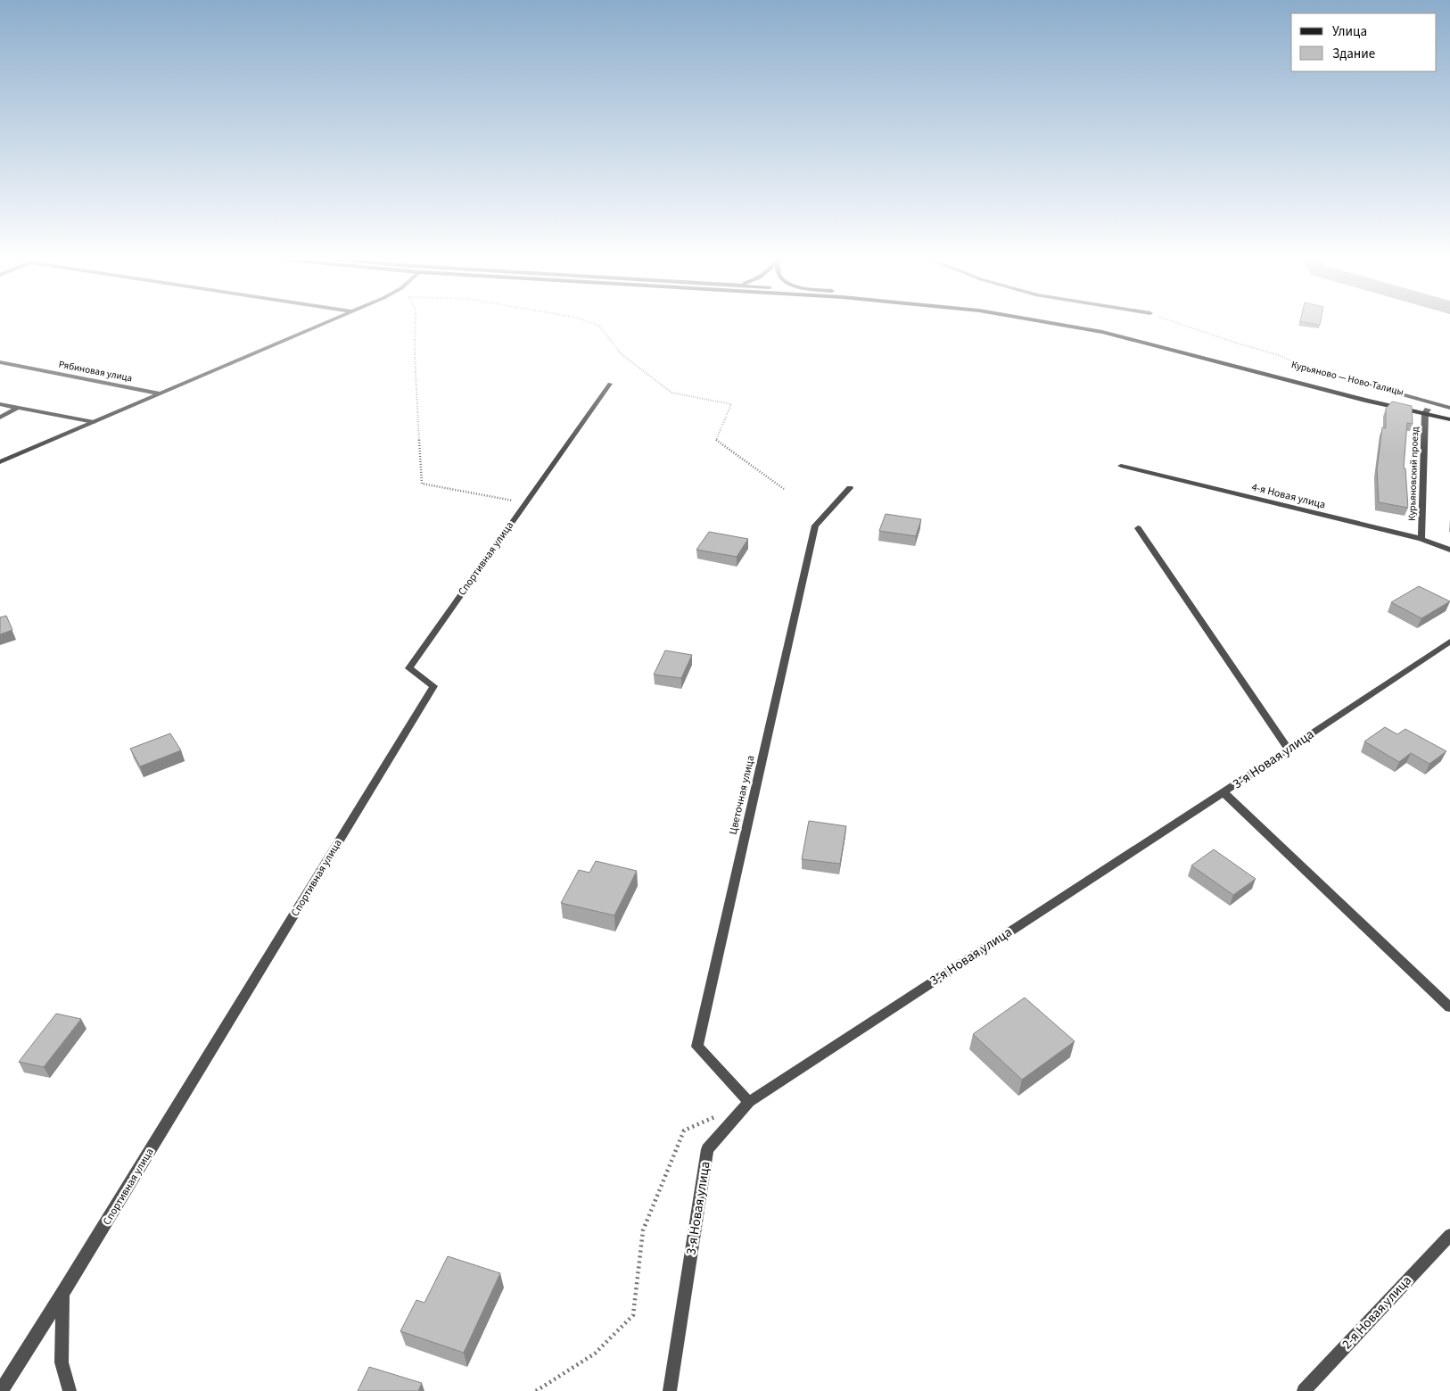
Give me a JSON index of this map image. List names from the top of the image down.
{
  "streets": {
    "main road": ["Курьяново — Ново-Талицы"],
    "street": [
      "Рябиновая улица",
      "Курьяновский проезд",
      "4-я Новая улица",
      "Спортивная улица",
      "3-я Новая улица",
      "Цветочная улица",
      "2-я Новая улица"
    ]
  },
  "crossings": [
    ["Курьяново — Ново-Талицы", "Курьяновский проезд"],
    ["Курьяновский проезд", "4-я Новая улица"],
    ["3-я Новая улица", "Цветочная улица"]
  ],
  "legend": ["Улица", "Здание"]
}
